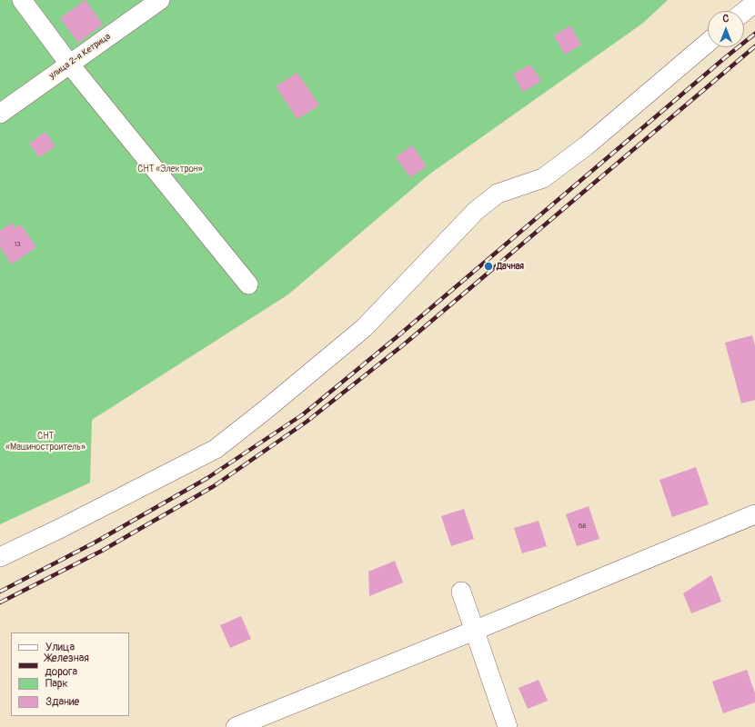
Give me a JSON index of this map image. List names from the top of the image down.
{
  "streets": {
    "street": ["улица 2-я Кетрица"]
  },
  "parks": ["СНТ «Электрон»", "СНТ «Машиностроитель»"],
  "places": ["Дачная"],
  "house_numbers": ["13", "68"],
  "legend": [
    "Улица",
    "Железная дорога",
    "Парк",
    "Здание"
  ],
  "north": "top"
}
